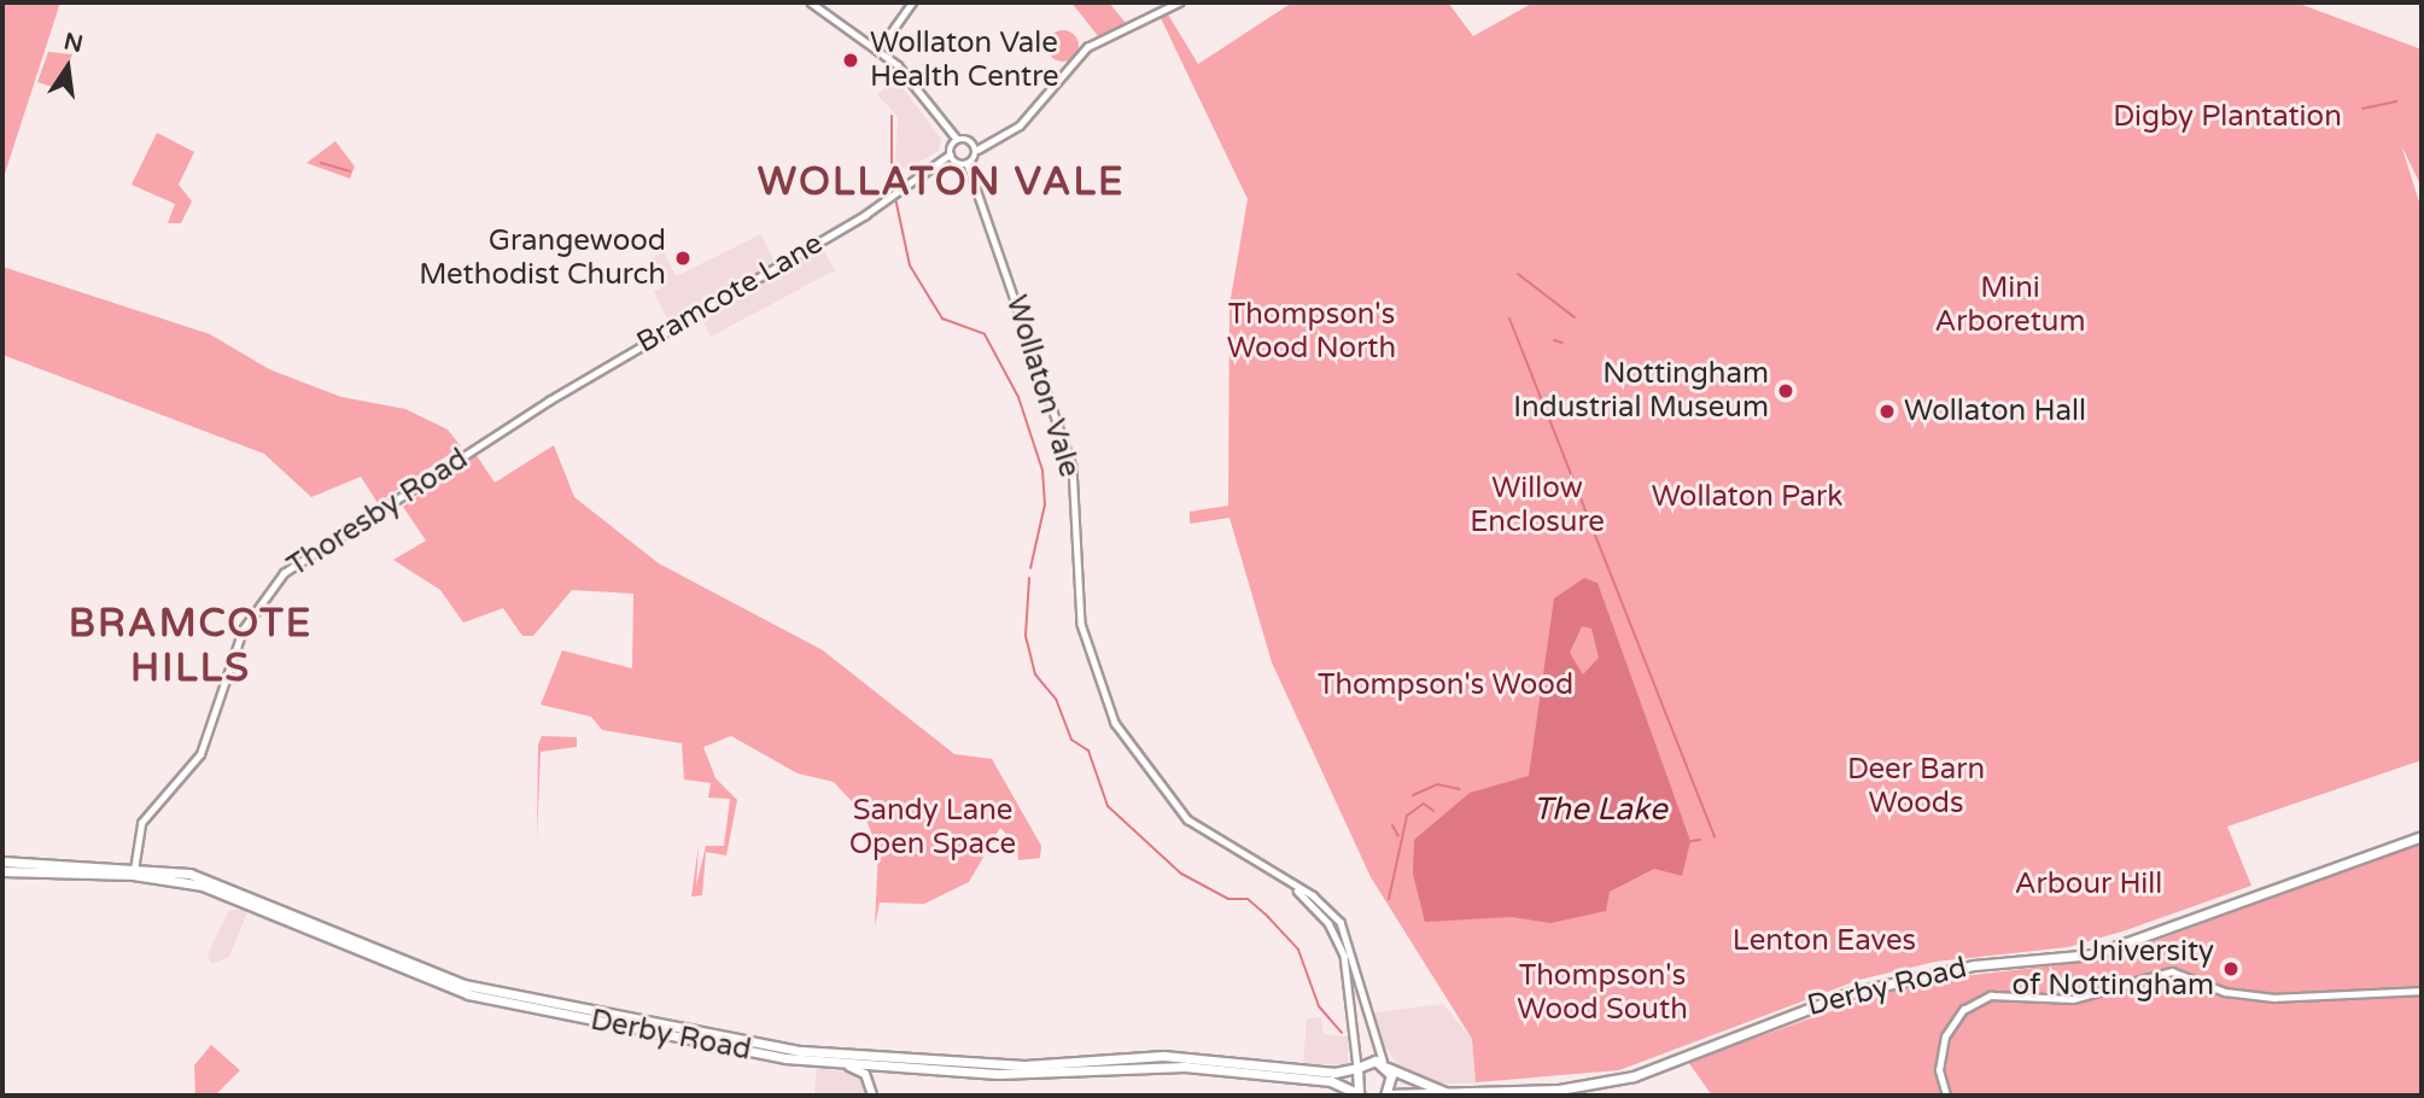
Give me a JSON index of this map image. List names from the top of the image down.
{
  "streets": {
    "highway": ["Derby Road"],
    "street": ["Bramcote Lane", "Wollaton Vale", "Thoresby Road"]
  },
  "crossings": [
    ["Bramcote Lane", "Thoresby Road"],
    ["Wollaton Vale", "Derby Road"],
    ["Thoresby Road", "Derby Road"]
  ],
  "districts": ["WOLLATON VALE", "BRAMCOTE HILLS"],
  "water": ["The Lake"],
  "parks": [
    "Digby Plantation",
    "Mini Arboretum",
    "Thompson's Wood North",
    "Willow Enclosure",
    "Wollaton Park",
    "Thompson's Wood",
    "Deer Barn Woods",
    "Sandy Lane Open Space",
    "Arbour Hill",
    "Lenton Eaves",
    "Thompson's Wood South"
  ],
  "places": [
    "Wollaton Vale Health Centre",
    "Grangewood Methodist Church",
    "Nottingham Industrial Museum",
    "Wollaton Hall",
    "University of Nottingham"
  ],
  "north": "top"
}
